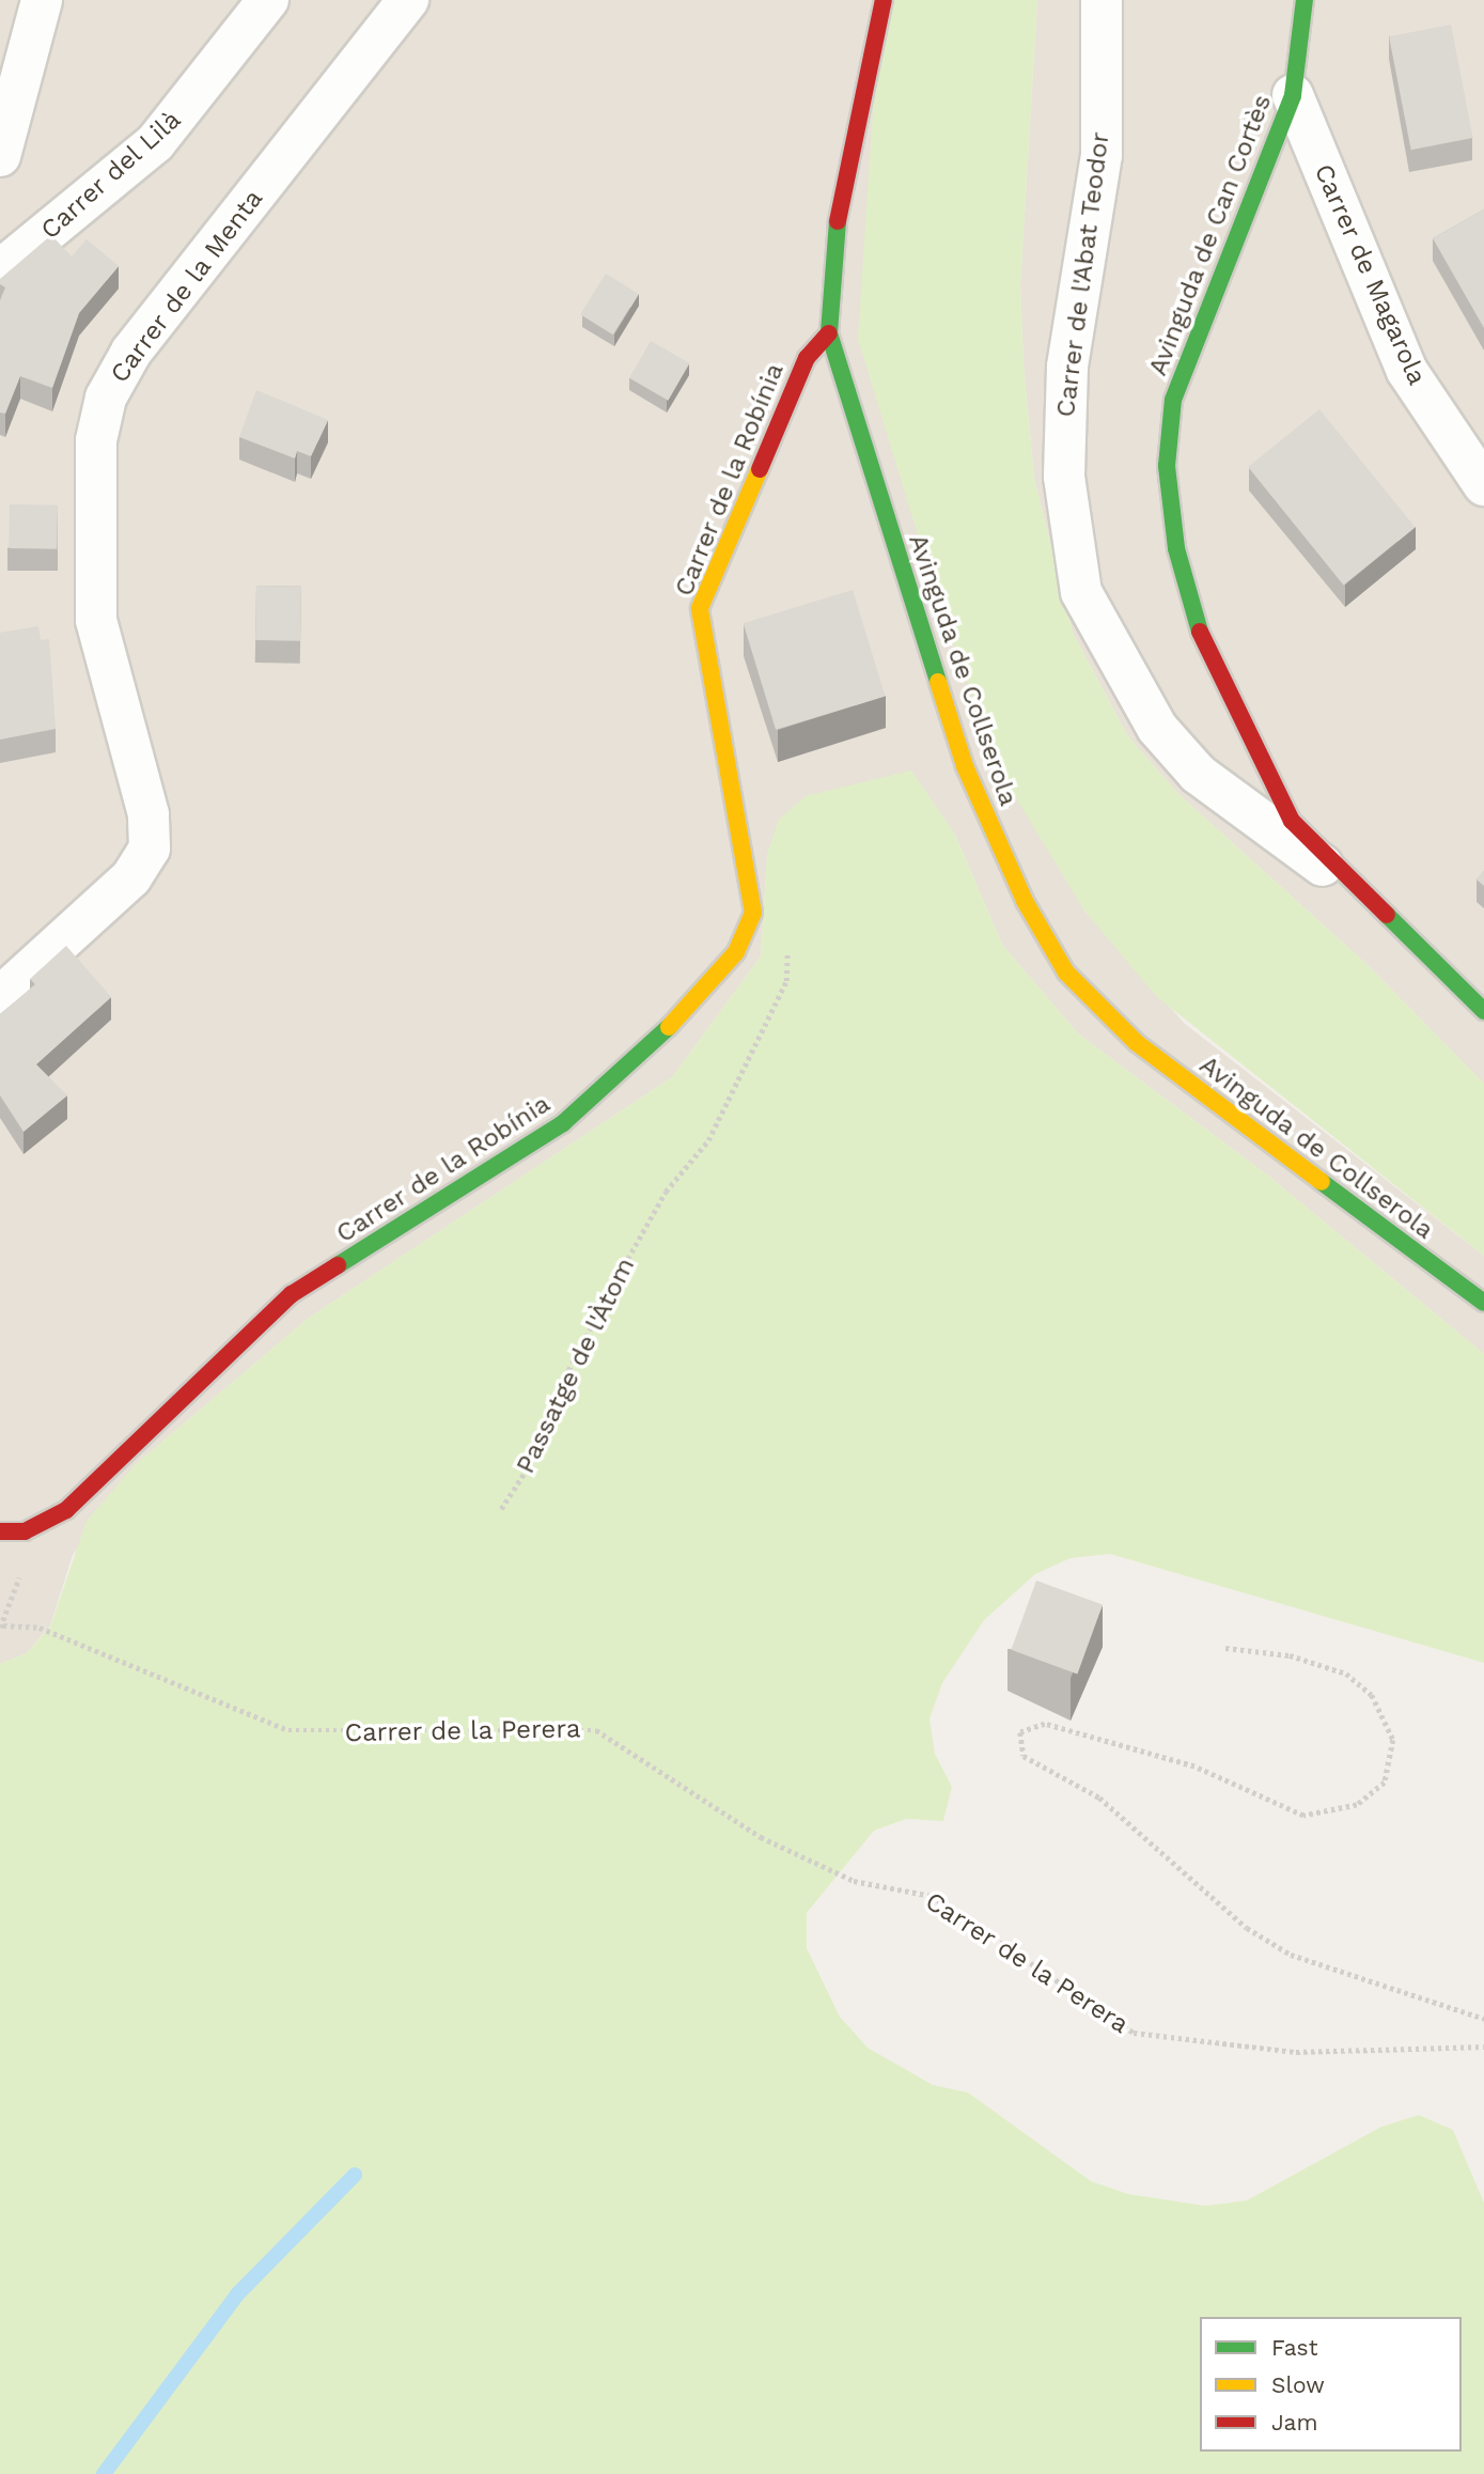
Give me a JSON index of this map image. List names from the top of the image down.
{
  "streets": {
    "street": [
      "Carrer del Lilà",
      "Avinguda de Can Cortès",
      "Carrer de l'Abat Teodor",
      "Carrer de Magarola",
      "Carrer de la Menta",
      "Carrer de la Robínia",
      "Avinguda de Collserola"
    ],
    "path": ["Passatge de l'Àtom", "Carrer de la Perera"]
  },
  "crossings": [
    ["Avinguda de Can Cortès", "Carrer de l'Abat Teodor"],
    ["Avinguda de Can Cortès", "Carrer de Magarola"],
    ["Carrer de la Robínia", "Avinguda de Collserola"],
    ["Carrer de la Robínia", "Passatge de l'Àtom"]
  ],
  "legend": ["Fast", "Slow", "Jam"]
}
